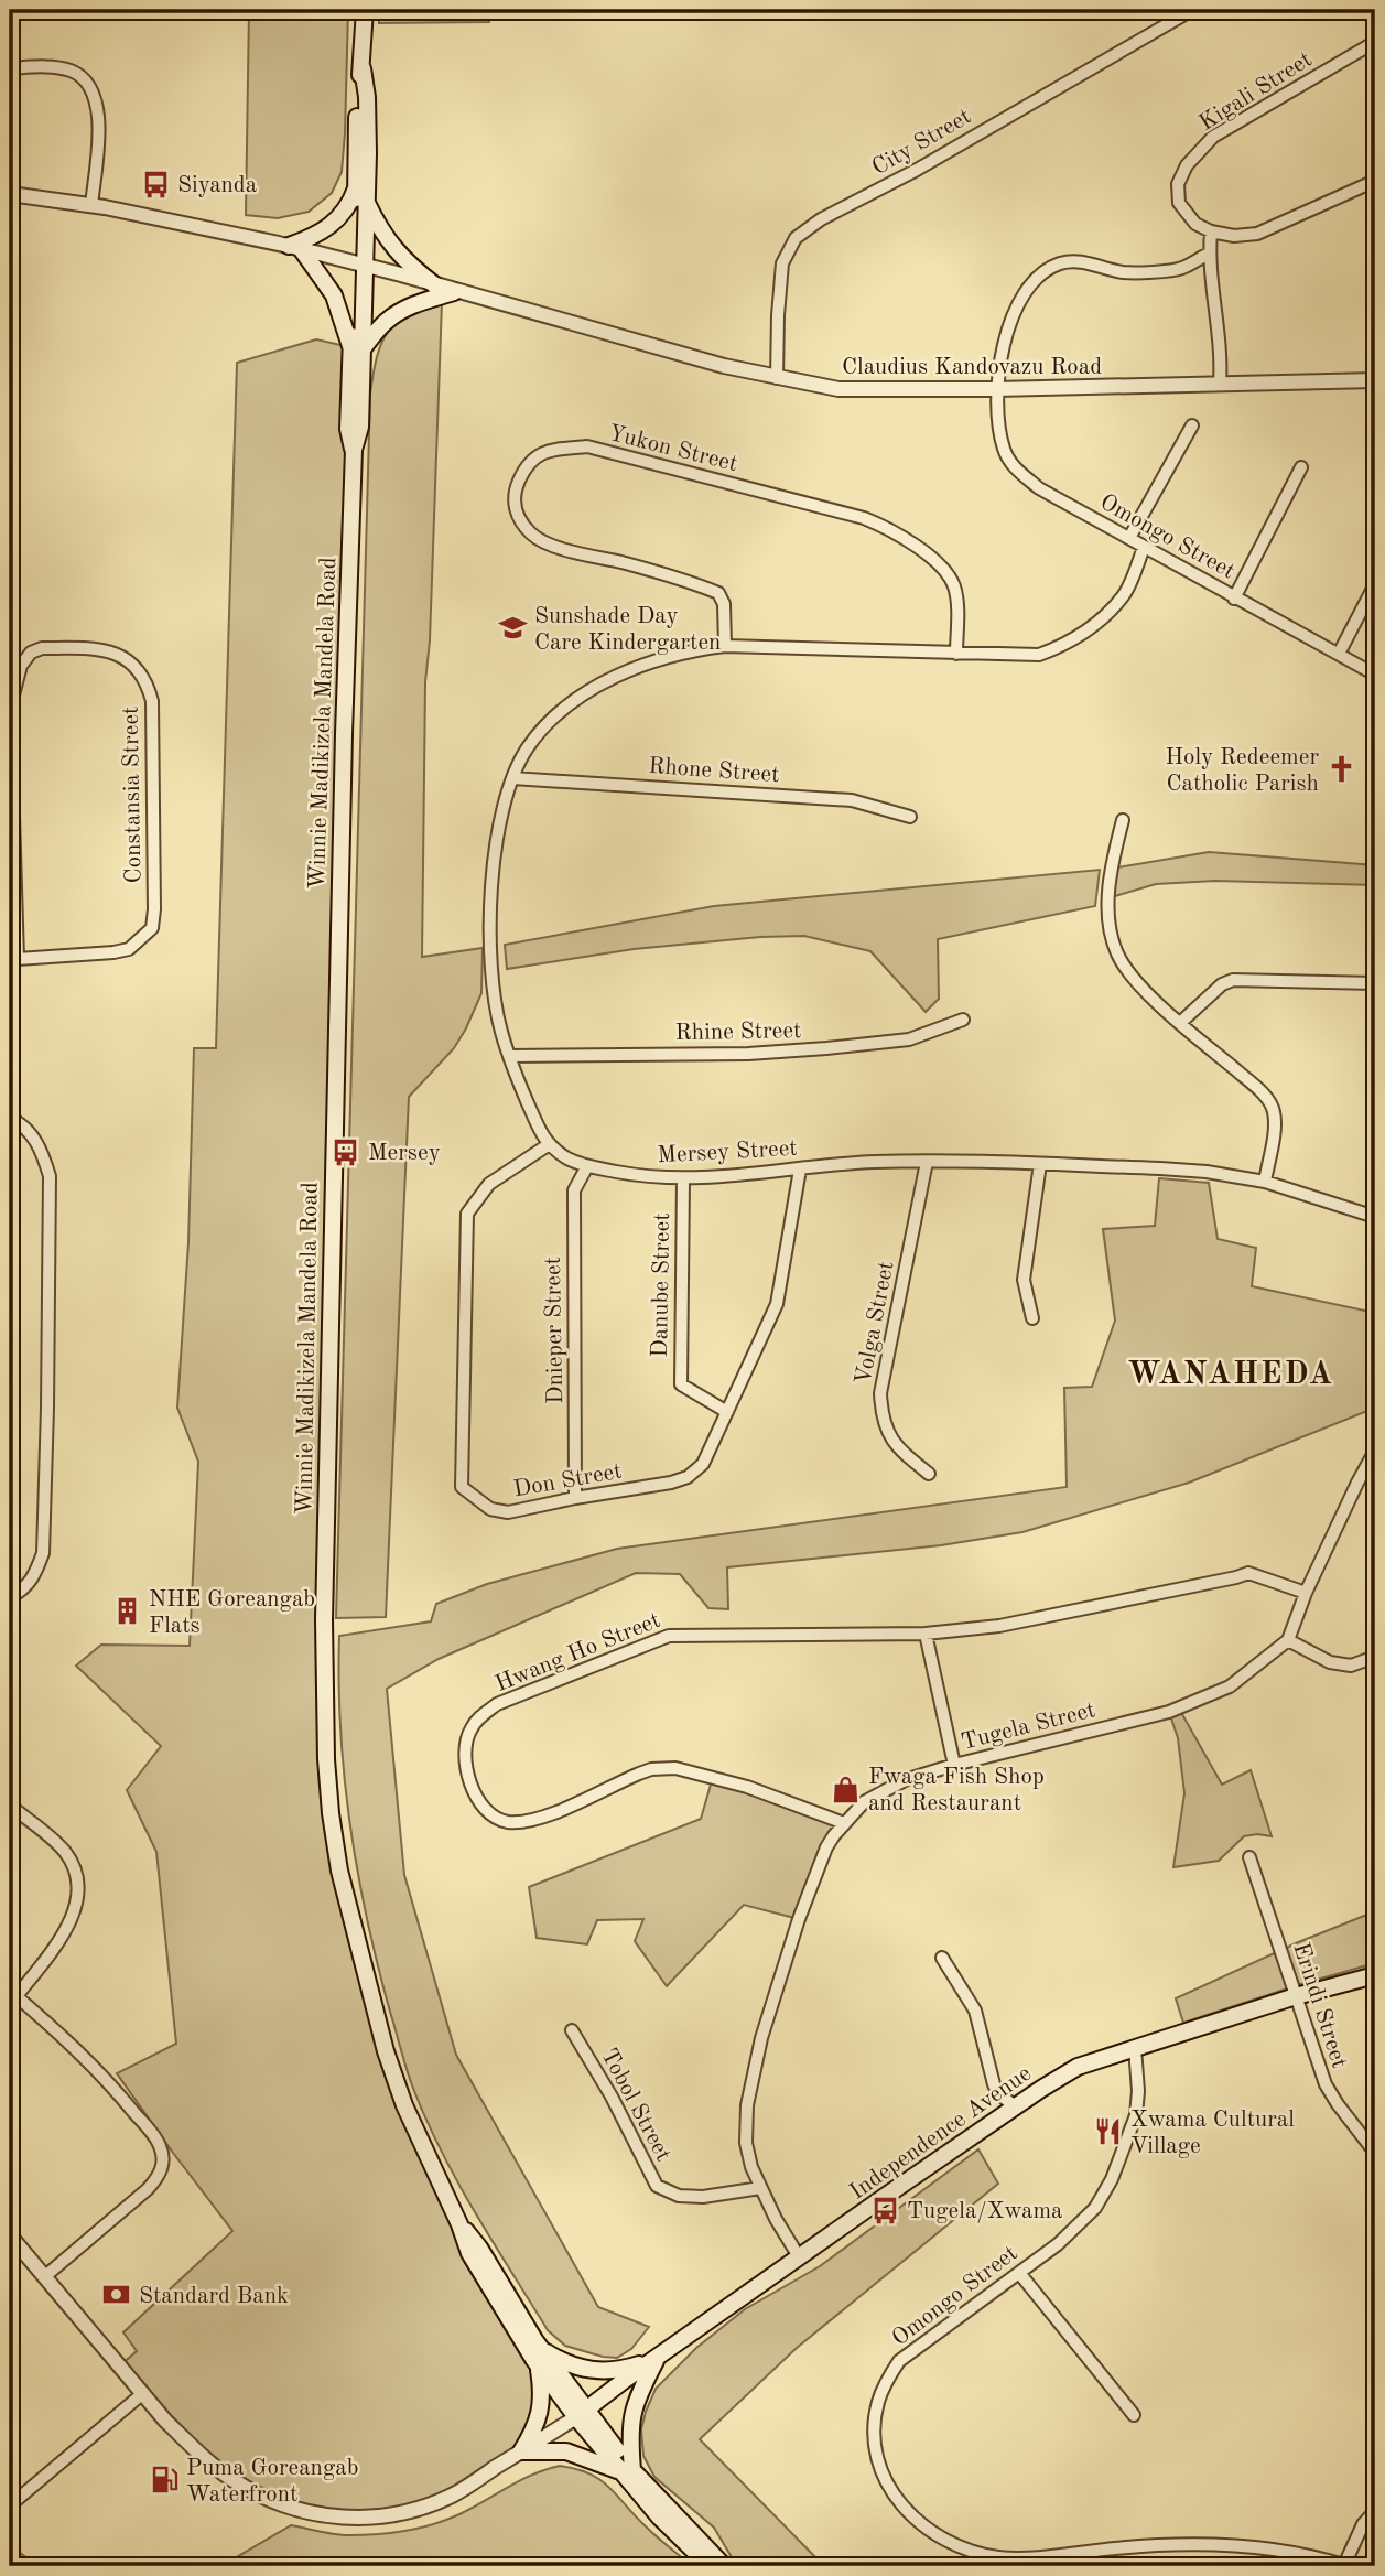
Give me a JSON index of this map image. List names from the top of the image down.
{
  "streets": {
    "main road": ["Winnie Madikizela Mandela Road", "Independence Avenue"],
    "street": [
      "Kigali Street",
      "City Street",
      "Claudius Kandovazu Road",
      "Yukon Street",
      "Omongo Street",
      "Rhone Street",
      "Constansia Street",
      "Rhine Street",
      "Mersey Street",
      "Danube Street",
      "Volga Street",
      "Dnieper Street",
      "Don Street",
      "Hwang Ho Street",
      "Tugela Street",
      "Erindi Street",
      "Tobol Street"
    ]
  },
  "crossings": [
    ["City Street", "Claudius Kandovazu Road"],
    ["Claudius Kandovazu Road", "Omongo Street"],
    ["Claudius Kandovazu Road", "Winnie Madikizela Mandela Road"],
    ["Omongo Street", "Independence Avenue"],
    ["Winnie Madikizela Mandela Road", "Independence Avenue"],
    ["Mersey Street", "Danube Street"],
    ["Mersey Street", "Volga Street"],
    ["Mersey Street", "Dnieper Street"],
    ["Mersey Street", "Don Street"],
    ["Danube Street", "Don Street"],
    ["Dnieper Street", "Don Street"],
    ["Hwang Ho Street", "Tugela Street"],
    ["Tugela Street", "Tobol Street"],
    ["Tugela Street", "Independence Avenue"],
    ["Erindi Street", "Independence Avenue"]
  ],
  "districts": ["WANAHEDA"],
  "places": {
    "bus stop": ["Siyanda", "Mersey", "Tugela/Xwama"],
    "school or university": ["Sunshade Day Care Kindergarten"],
    "church": ["Holy Redeemer Catholic Parish"],
    "building": ["NHE Goreangab Flats"],
    "shop": ["Fwaga Fish Shop and Restaurant"],
    "restaurant": ["Xwama Cultural Village"],
    "bank": ["Standard Bank"],
    "fuel station": ["Puma Goreangab Waterfront"]
  }
}
